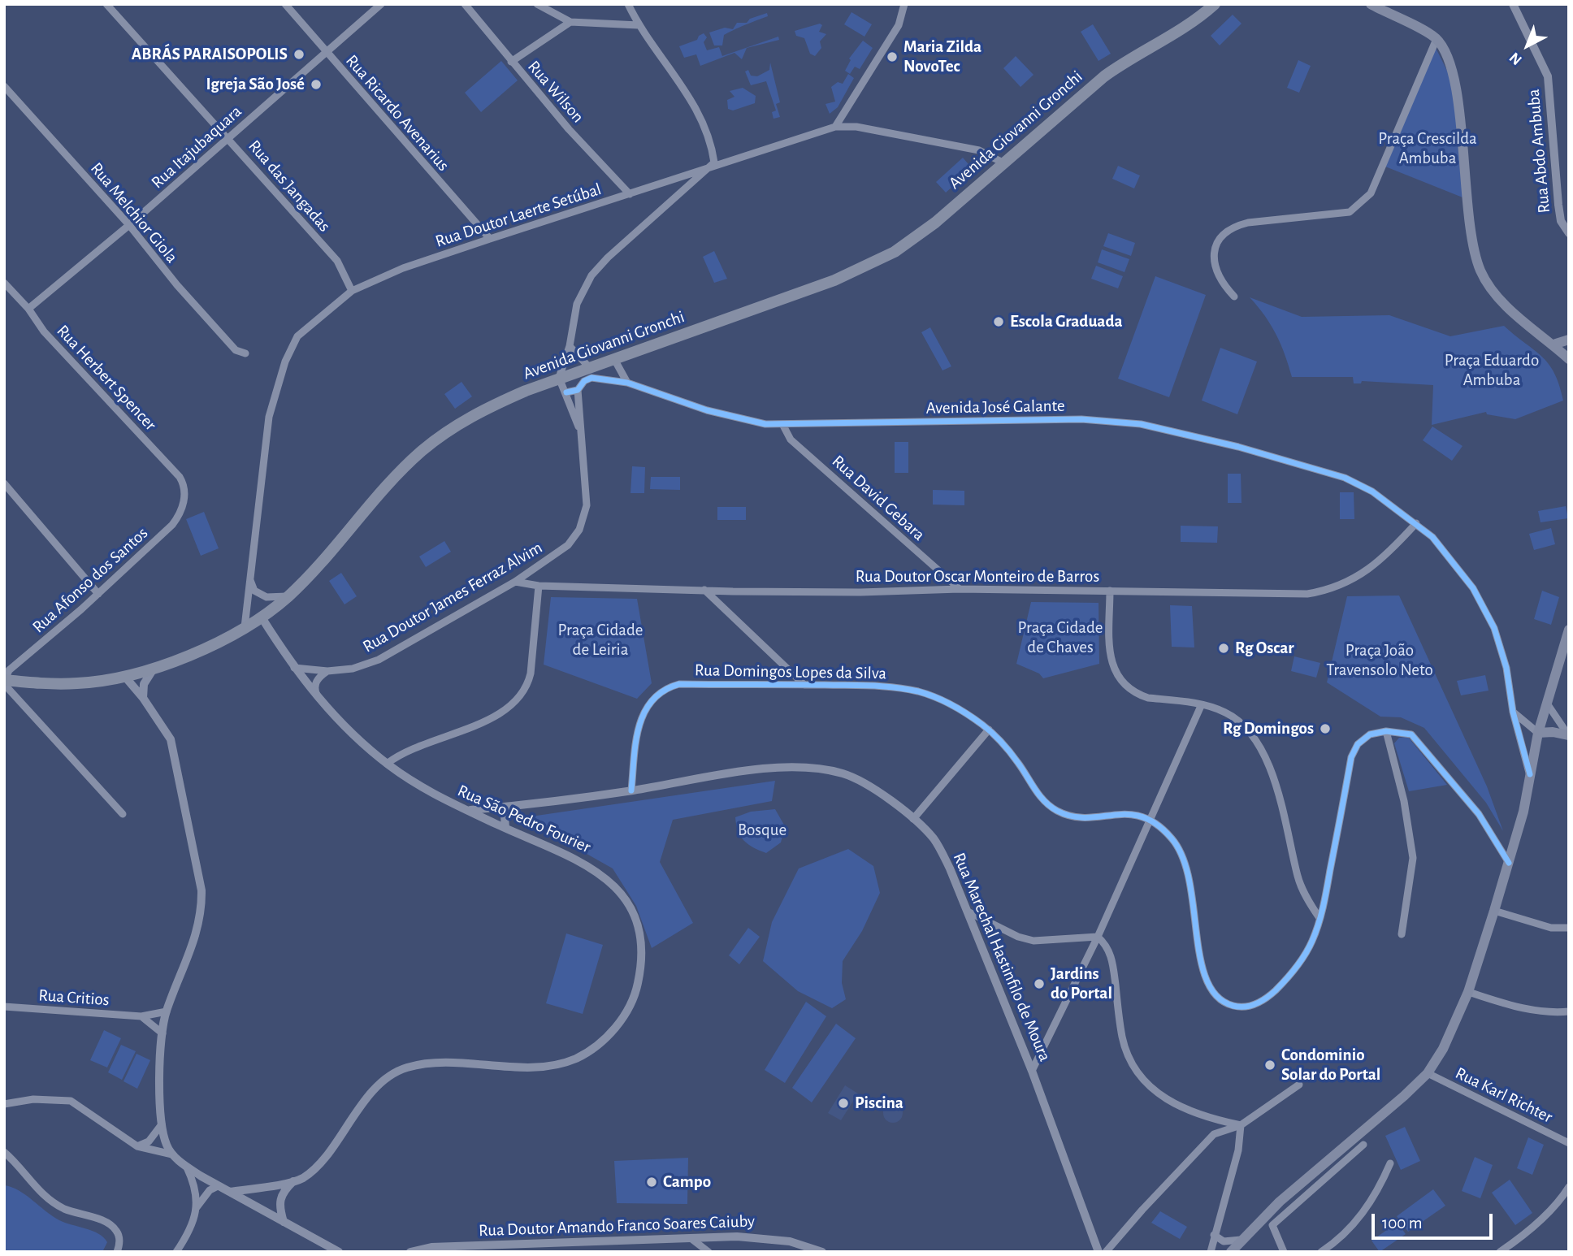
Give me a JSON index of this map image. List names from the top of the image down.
{
  "streets": {
    "main road": ["Avenida Giovanni Gronchi"],
    "street": [
      "Rua Wilson",
      "Rua Ricardo Avenarius",
      "Rua Itajubaquara",
      "Rua Abdo Ambuba",
      "Rua das Jangadas",
      "Rua Melchior Giola",
      "Rua Doutor Laerte Setúbal",
      "Rua Herbert Spencer",
      "Avenida José Galante",
      "Rua David Gebara",
      "Rua Doutor Oscar Monteiro de Barros",
      "Rua Afonso dos Santos",
      "Rua Doutor James Ferraz Alvim",
      "Rua Domingos Lopes da Silva",
      "Rua São Pedro Fourier",
      "Rua Marechal Hastinfilo de Moura",
      "Rua Critios",
      "Rua Karl Richter",
      "Rua Doutor Amando Franco Soares Caiuby"
    ]
  },
  "crossings": [
    ["Rua Wilson", "Rua Doutor Laerte Setúbal"],
    ["Rua Ricardo Avenarius", "Rua Itajubaquara"],
    ["Rua Ricardo Avenarius", "Rua Doutor Laerte Setúbal"],
    ["Avenida Giovanni Gronchi", "Rua Doutor Laerte Setúbal"],
    ["Avenida Giovanni Gronchi", "Rua Afonso dos Santos"],
    ["Avenida Giovanni Gronchi", "Rua São Pedro Fourier"],
    ["Rua Itajubaquara", "Rua das Jangadas"],
    ["Rua Itajubaquara", "Rua Melchior Giola"],
    ["Rua Itajubaquara", "Rua Herbert Spencer"],
    ["Rua das Jangadas", "Rua Doutor Laerte Setúbal"],
    ["Rua Herbert Spencer", "Rua Afonso dos Santos"],
    ["Avenida José Galante", "Rua David Gebara"],
    ["Avenida José Galante", "Rua Doutor Oscar Monteiro de Barros"],
    ["Avenida José Galante", "Rua Doutor James Ferraz Alvim"],
    ["Rua David Gebara", "Rua Doutor Oscar Monteiro de Barros"],
    ["Rua Doutor Oscar Monteiro de Barros", "Rua Doutor James Ferraz Alvim"],
    ["Rua Doutor James Ferraz Alvim", "Rua São Pedro Fourier"],
    ["Rua Domingos Lopes da Silva", "Rua Marechal Hastinfilo de Moura"],
    ["Rua São Pedro Fourier", "Rua Marechal Hastinfilo de Moura"]
  ],
  "parks": [
    "Praça Crescilda Ambuba",
    "Praça Eduardo Ambuba",
    "Praça Cidade de Chaves",
    "Praça Cidade de Leiria",
    "Praça João Travensolo Neto",
    "Bosque"
  ],
  "places": [
    "ABRÁS PARAISOPOLIS",
    "Maria Zilda NovoTec",
    "Igreja São José",
    "Escola Graduada",
    "Rg Oscar",
    "Rg Domingos",
    "Jardins do Portal",
    "Condominio Solar do Portal",
    "Piscina",
    "Campo"
  ],
  "scale_bar": "100 m",
  "north": "bottom left"
}
